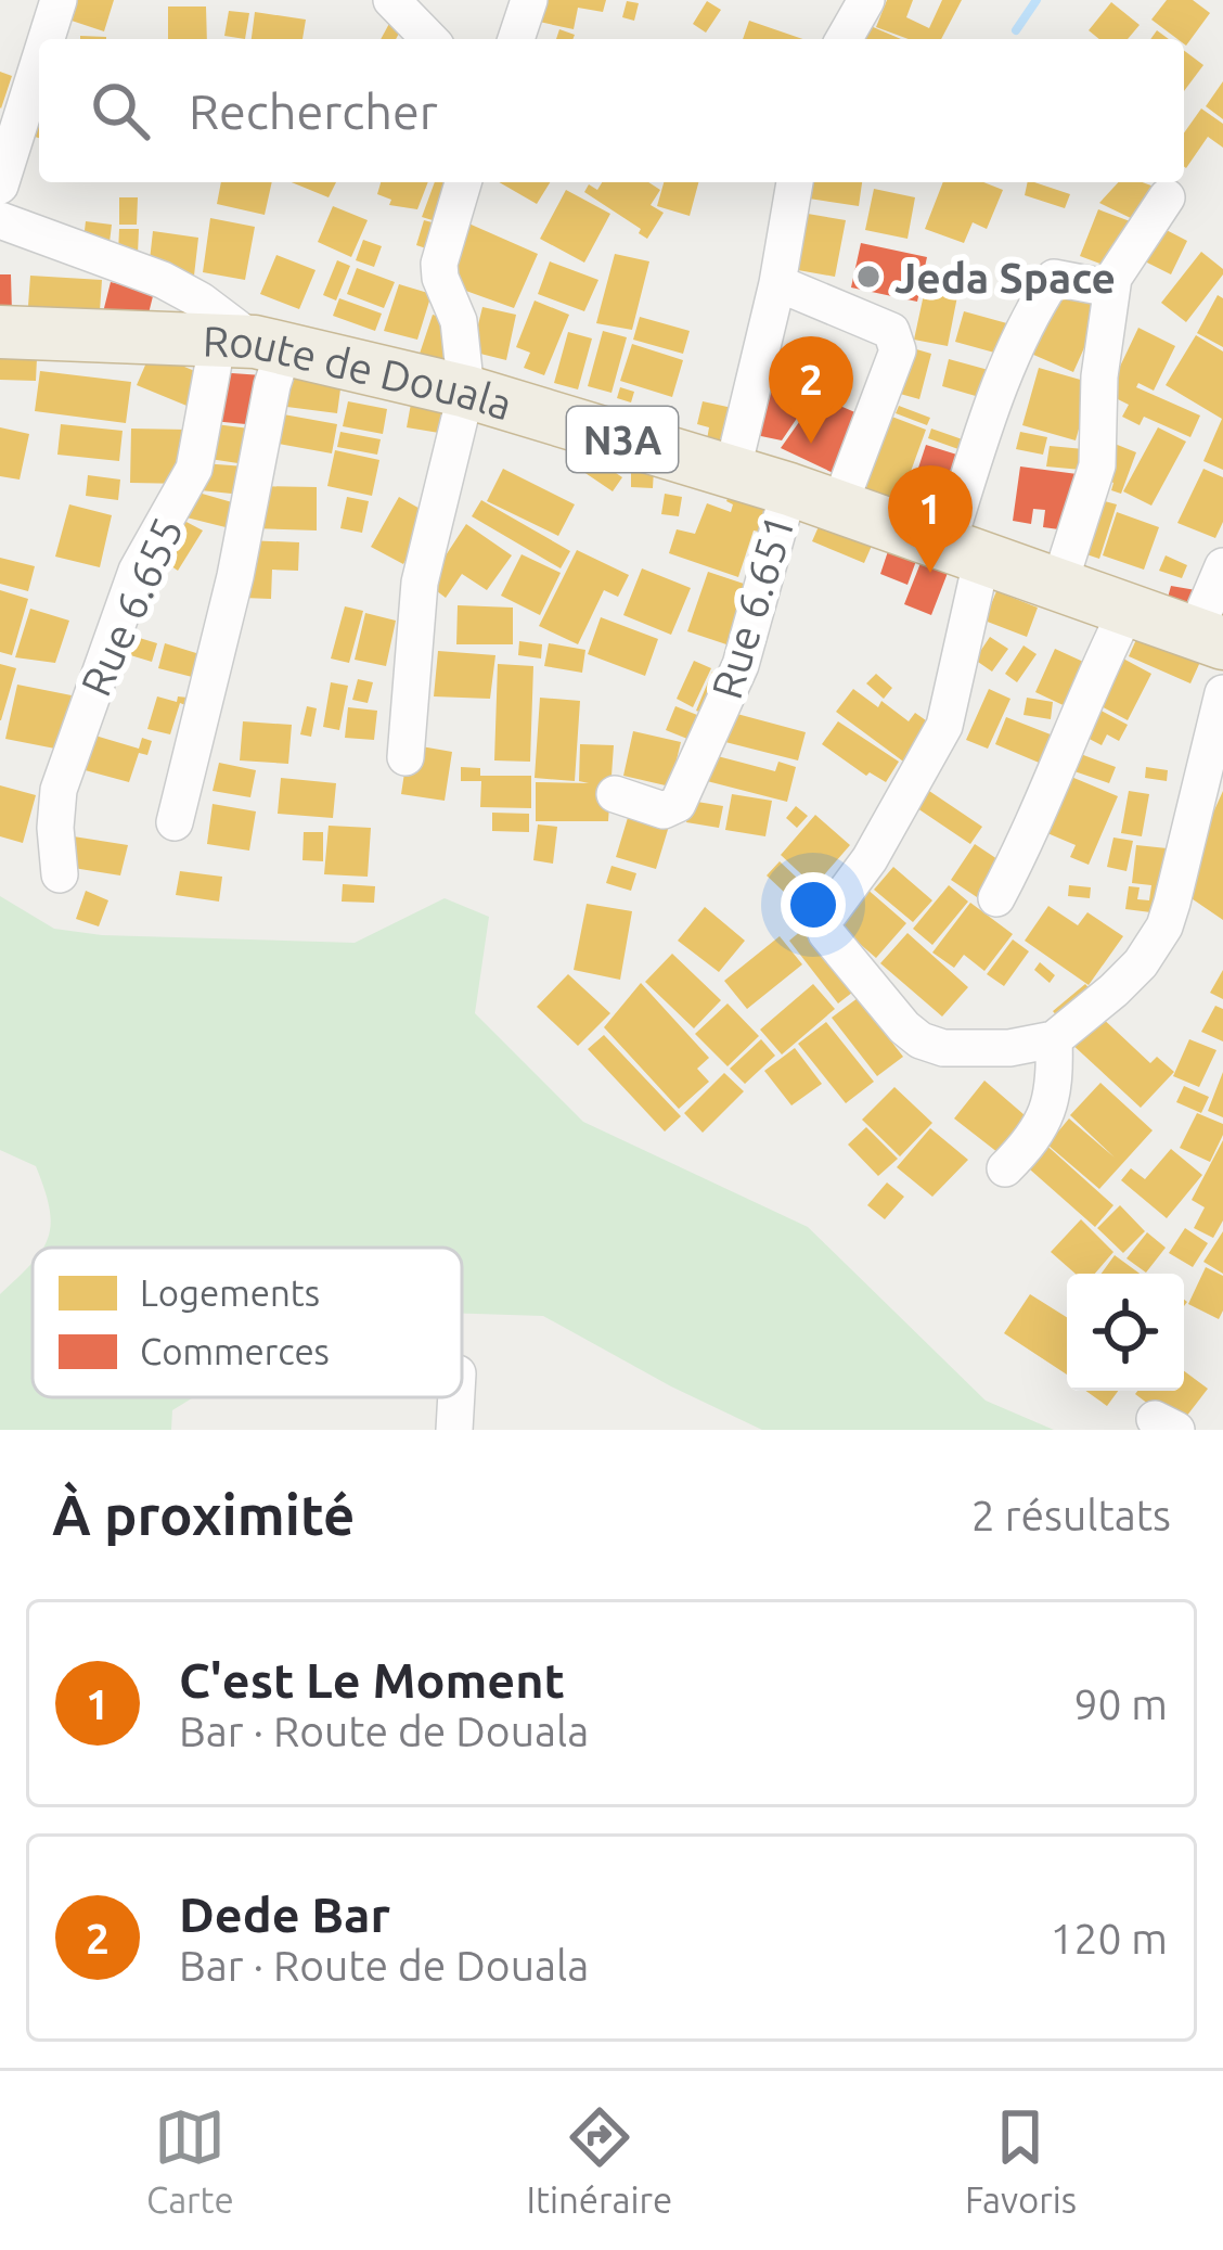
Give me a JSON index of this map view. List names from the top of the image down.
{
  "streets": {
    "highway": ["Route de Douala", "N3A"],
    "street": ["Rue 6.655", "Rue 6.651"]
  },
  "crossings": [
    ["Route de Douala", "Rue 6.655"],
    ["Route de Douala", "Rue 6.651"]
  ],
  "places": ["Jeda Space"],
  "legend": ["Logements", "Commerces"],
  "page": {
    "search": "Rechercher",
    "pins": ["2", "1"],
    "heading": ["À proximité", "2 résultats"],
    "list": [
      {
        "mark": "1",
        "name": "C'est Le Moment",
        "note": "Bar · Route de Douala",
        "value": "90 m"
      },
      {
        "mark": "2",
        "name": "Dede Bar",
        "note": "Bar · Route de Douala",
        "value": "120 m"
      }
    ],
    "nav": ["Carte", "Itinéraire", "Favoris"]
  }
}
